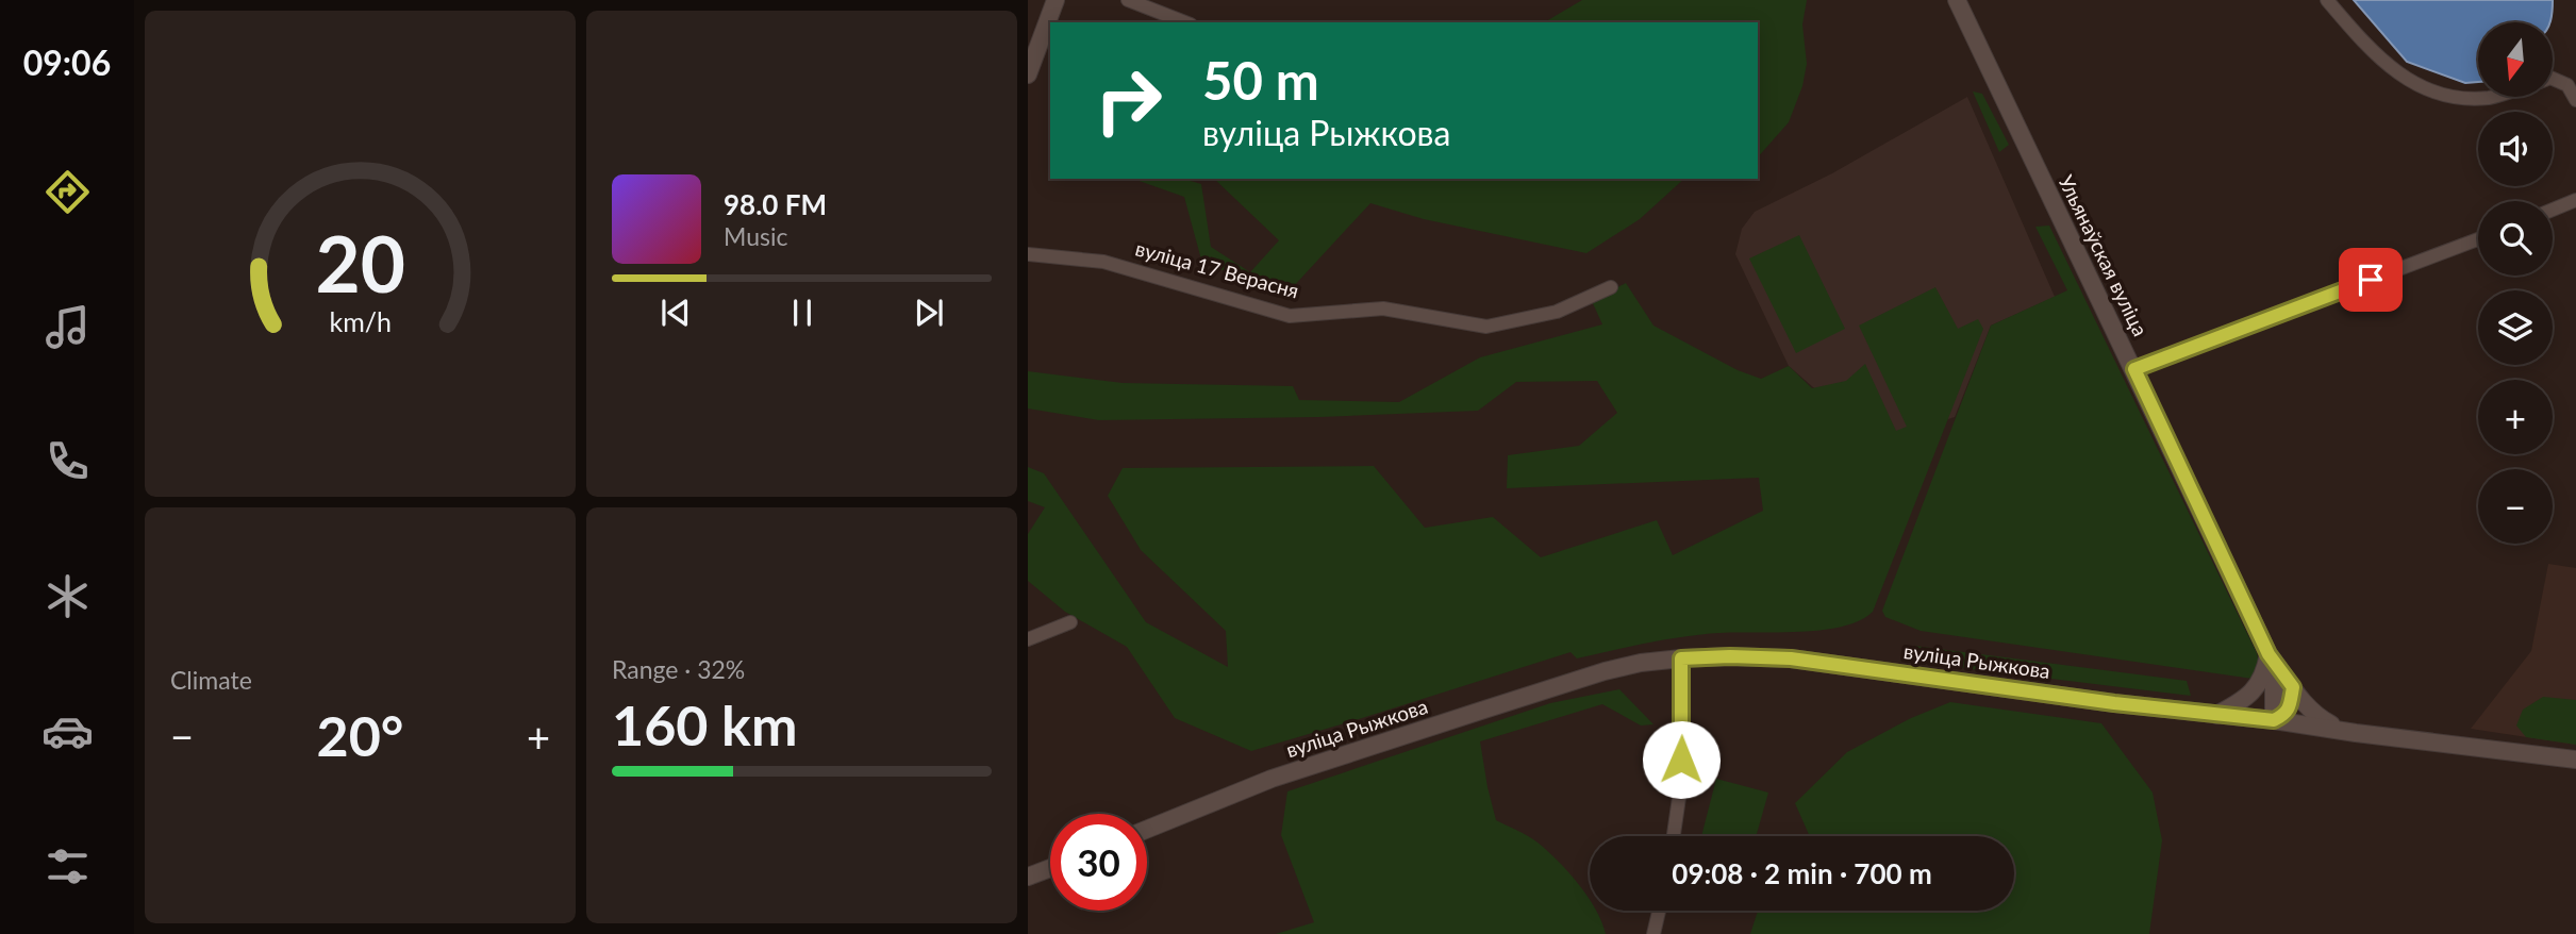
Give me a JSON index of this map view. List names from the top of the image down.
{
  "streets": {
    "main road": ["Ульянаўская вуліца", "вуліца Рыжкова"],
    "street": ["вуліца 17 Верасня"]
  },
  "crossings": [
    ["Ульянаўская вуліца", "вуліца Рыжкова"]
  ],
  "north": "bottom",
  "page": {
    "tabs": "09:06",
    "map_buttons": ["+", "−"],
    "turn": ["50 m", "вуліца Рыжкова"],
    "song": ["98.0 FM", "Music"],
    "tile": [
      "Climate",
      ["Range · 32%", "160 km"]
    ],
    "heat": ["−", "20°", "+"],
    "limit": "30",
    "trip": "09:08 · 2 min · 700 m",
    "gauge": ["20", "km/h"]
  }
}
